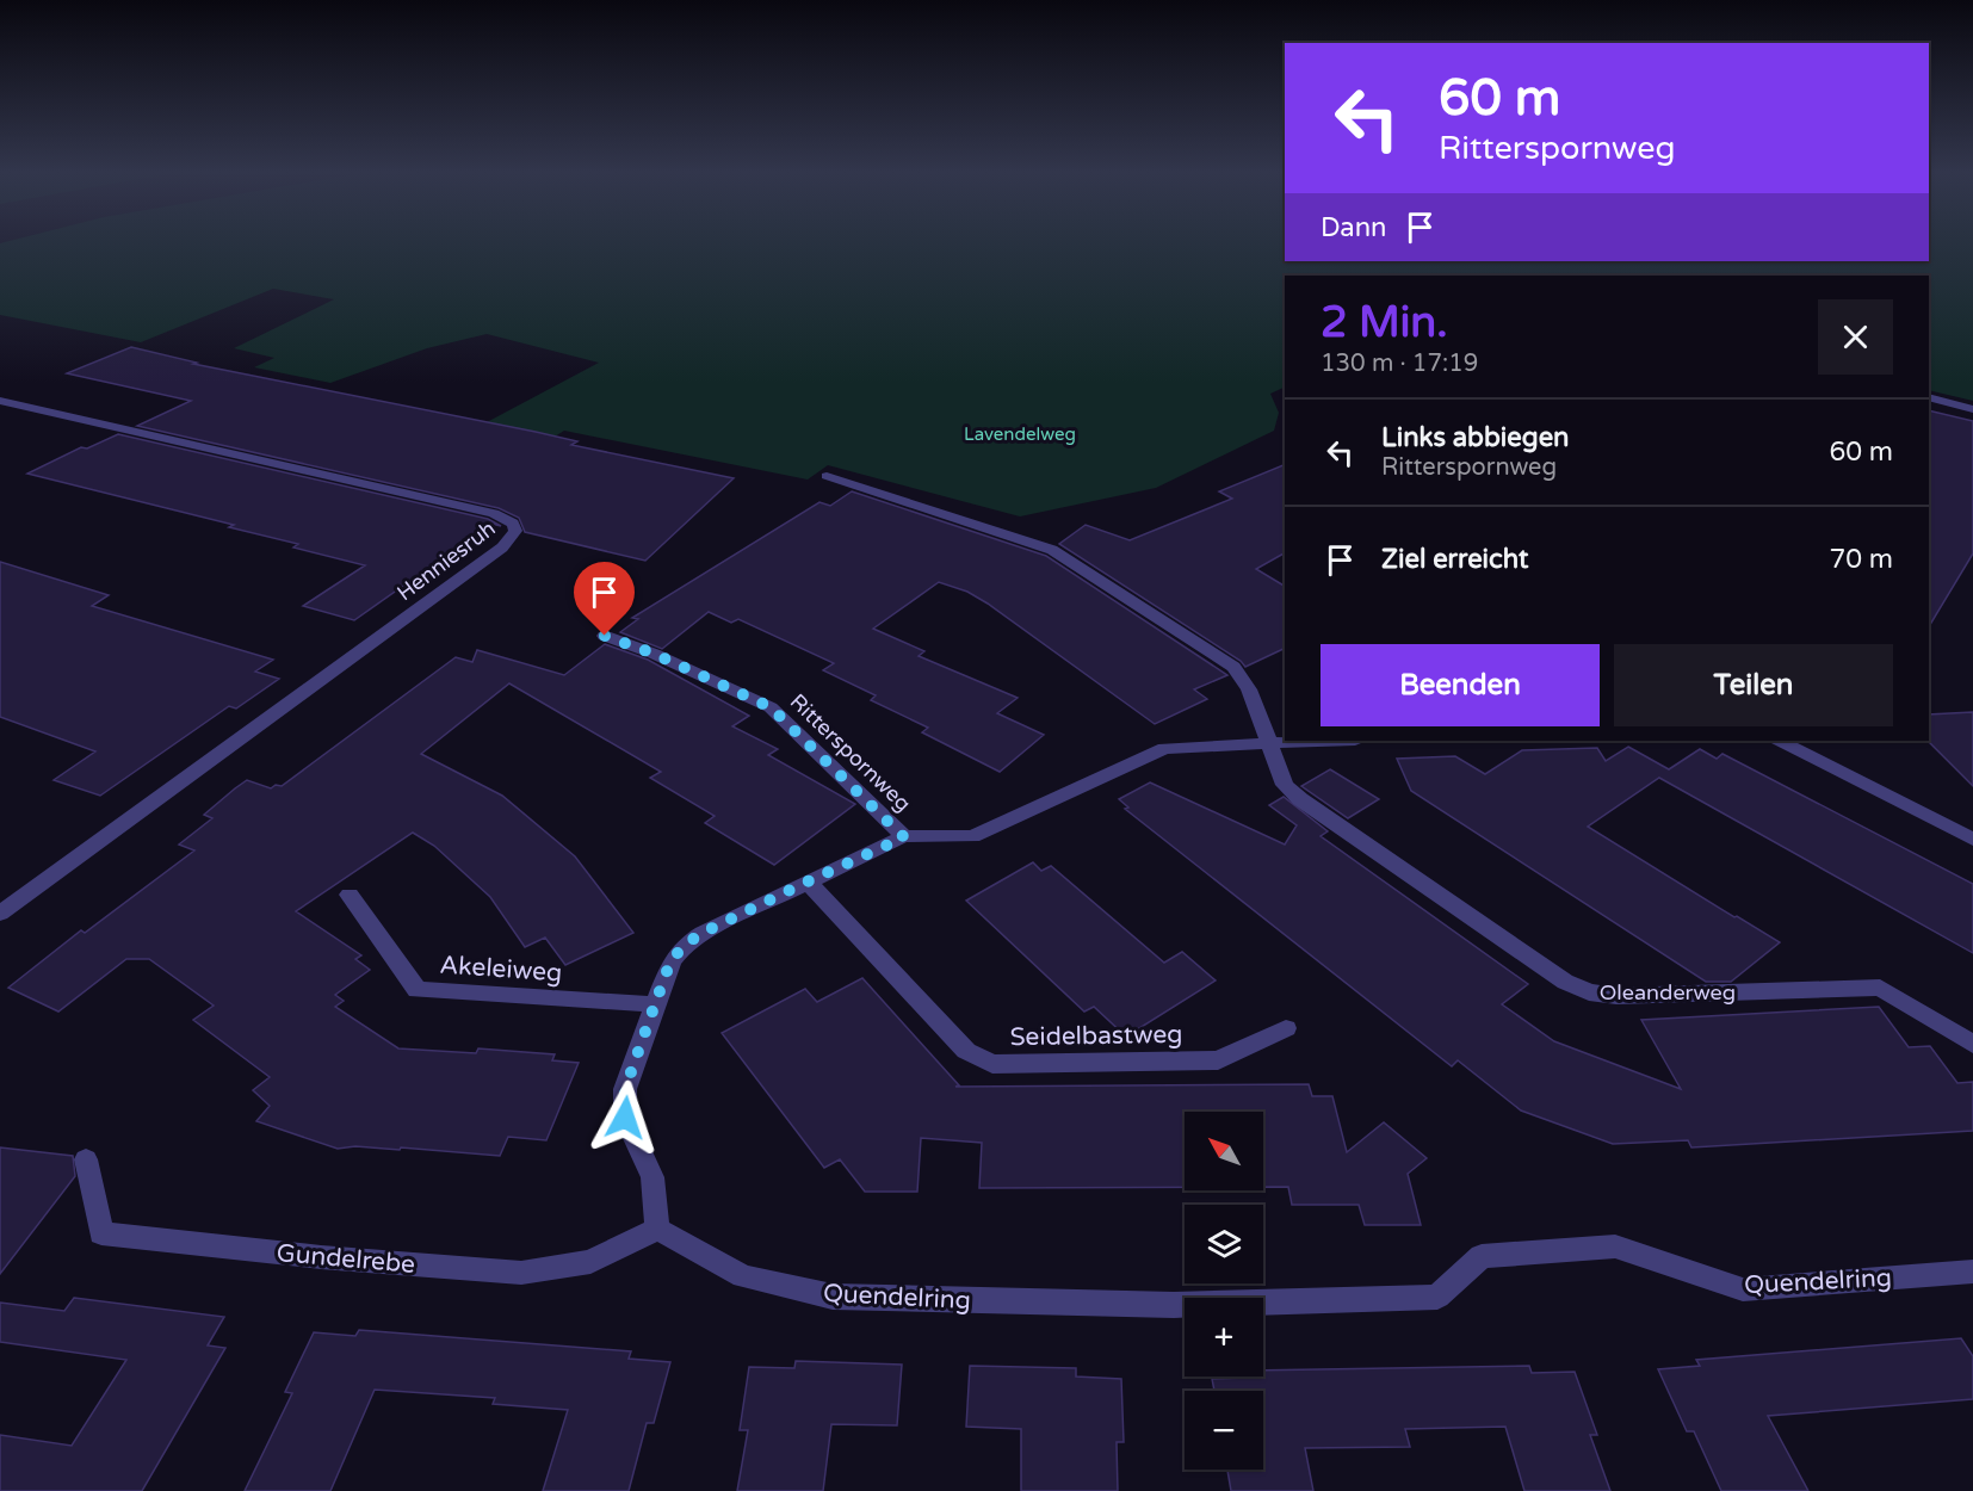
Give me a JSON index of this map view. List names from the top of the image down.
{
  "streets": {
    "street": [
      "Henniesruh",
      "Ritterspornweg",
      "Akeleiweg",
      "Oleanderweg",
      "Seidelbastweg",
      "Gundelrebe",
      "Quendelring"
    ]
  },
  "crossings": [
    ["Gundelrebe", "Quendelring"]
  ],
  "parks": ["Lavendelweg"],
  "north": "top left",
  "page": {
    "turn": ["60 m", "Ritterspornweg"],
    "then": "Dann",
    "heading": ["2 Min.", "130 m · 17:19"],
    "list": [
      {
        "name": "Links abbiegen",
        "note": "Ritterspornweg",
        "value": "60 m"
      },
      {
        "name": "Ziel erreicht",
        "value": "70 m"
      }
    ],
    "buttons": ["Beenden", "Teilen"],
    "map_buttons": ["+", "−"]
  }
}
